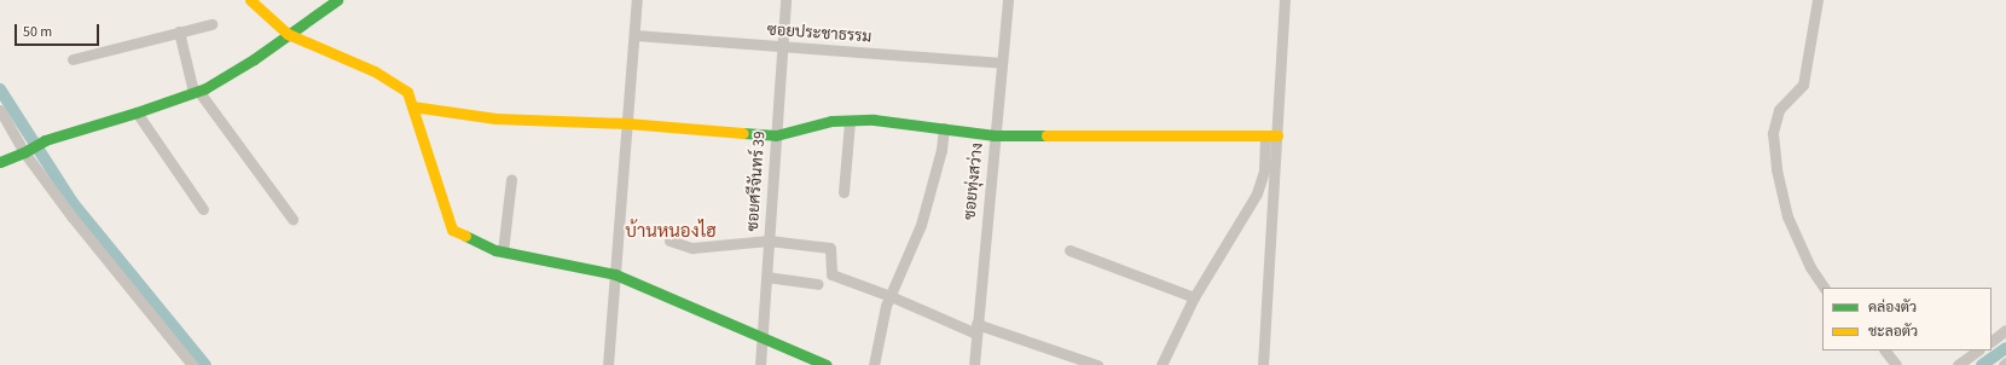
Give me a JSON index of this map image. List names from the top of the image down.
{
  "streets": {
    "street": ["ซอยประชาธรรม", "ซอยศรีจันทร์ 39", "ซอยทุ่งสว่าง"]
  },
  "crossings": [
    ["ซอยประชาธรรม", "ซอยศรีจันทร์ 39"],
    ["ซอยประชาธรรม", "ซอยทุ่งสว่าง"]
  ],
  "districts": ["บ้านหนองไฮ"],
  "legend": ["คล่องตัว", "ชะลอตัว"],
  "scale_bar": "50 m"
}
